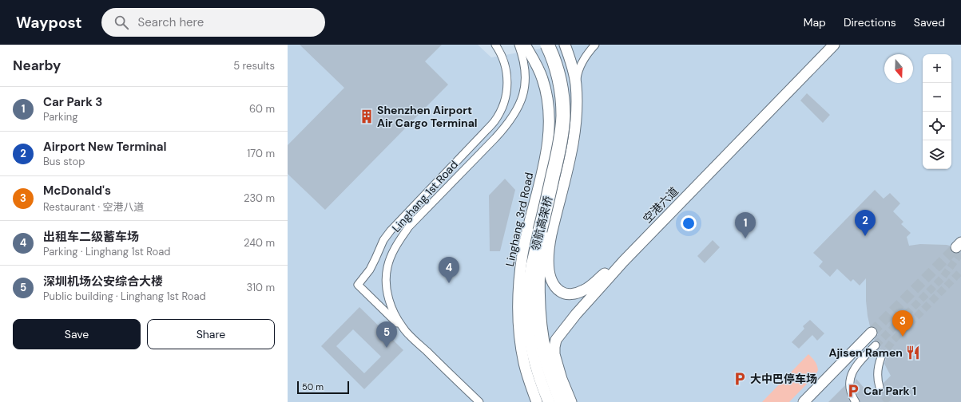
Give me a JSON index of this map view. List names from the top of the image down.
{
  "streets": {
    "highway": ["领航高架桥"],
    "street": ["Linghang 1st Road", "空港六道", "Linghang 3rd Road"]
  },
  "crossings": [
    ["空港六道", "Linghang 3rd Road"],
    ["Linghang 3rd Road", "领航高架桥"]
  ],
  "places": {
    "building": ["Shenzhen Airport Air Cargo Terminal"],
    "restaurant": ["Ajisen Ramen"],
    "parking": ["大中巴停车场", "Car Park 1"]
  },
  "scale_bar": "50 m",
  "north": "bottom",
  "page": {
    "header": "Waypost",
    "search": "Search here",
    "nav": ["Map", "Directions", "Saved"],
    "heading": ["Nearby", "5 results"],
    "map_buttons": ["+", "−"],
    "list": [
      {
        "mark": "1",
        "name": "Car Park 3",
        "note": "Parking",
        "value": "60 m"
      },
      {
        "mark": "2",
        "name": "Airport New Terminal",
        "note": "Bus stop",
        "value": "170 m"
      },
      {
        "mark": "3",
        "name": "McDonald's",
        "note": "Restaurant · 空港八道",
        "value": "230 m"
      },
      {
        "mark": "4",
        "name": "出租车二级蓄车场",
        "note": "Parking · Linghang 1st Road",
        "value": "240 m"
      },
      {
        "mark": "5",
        "name": "深圳机场公安综合大楼",
        "note": "Public building · Linghang 1st Road",
        "value": "310 m"
      }
    ],
    "pins": [
      "2",
      "1",
      "4",
      "3",
      "5"
    ],
    "buttons": ["Save", "Share"],
    "scale": "50 m"
  }
}
